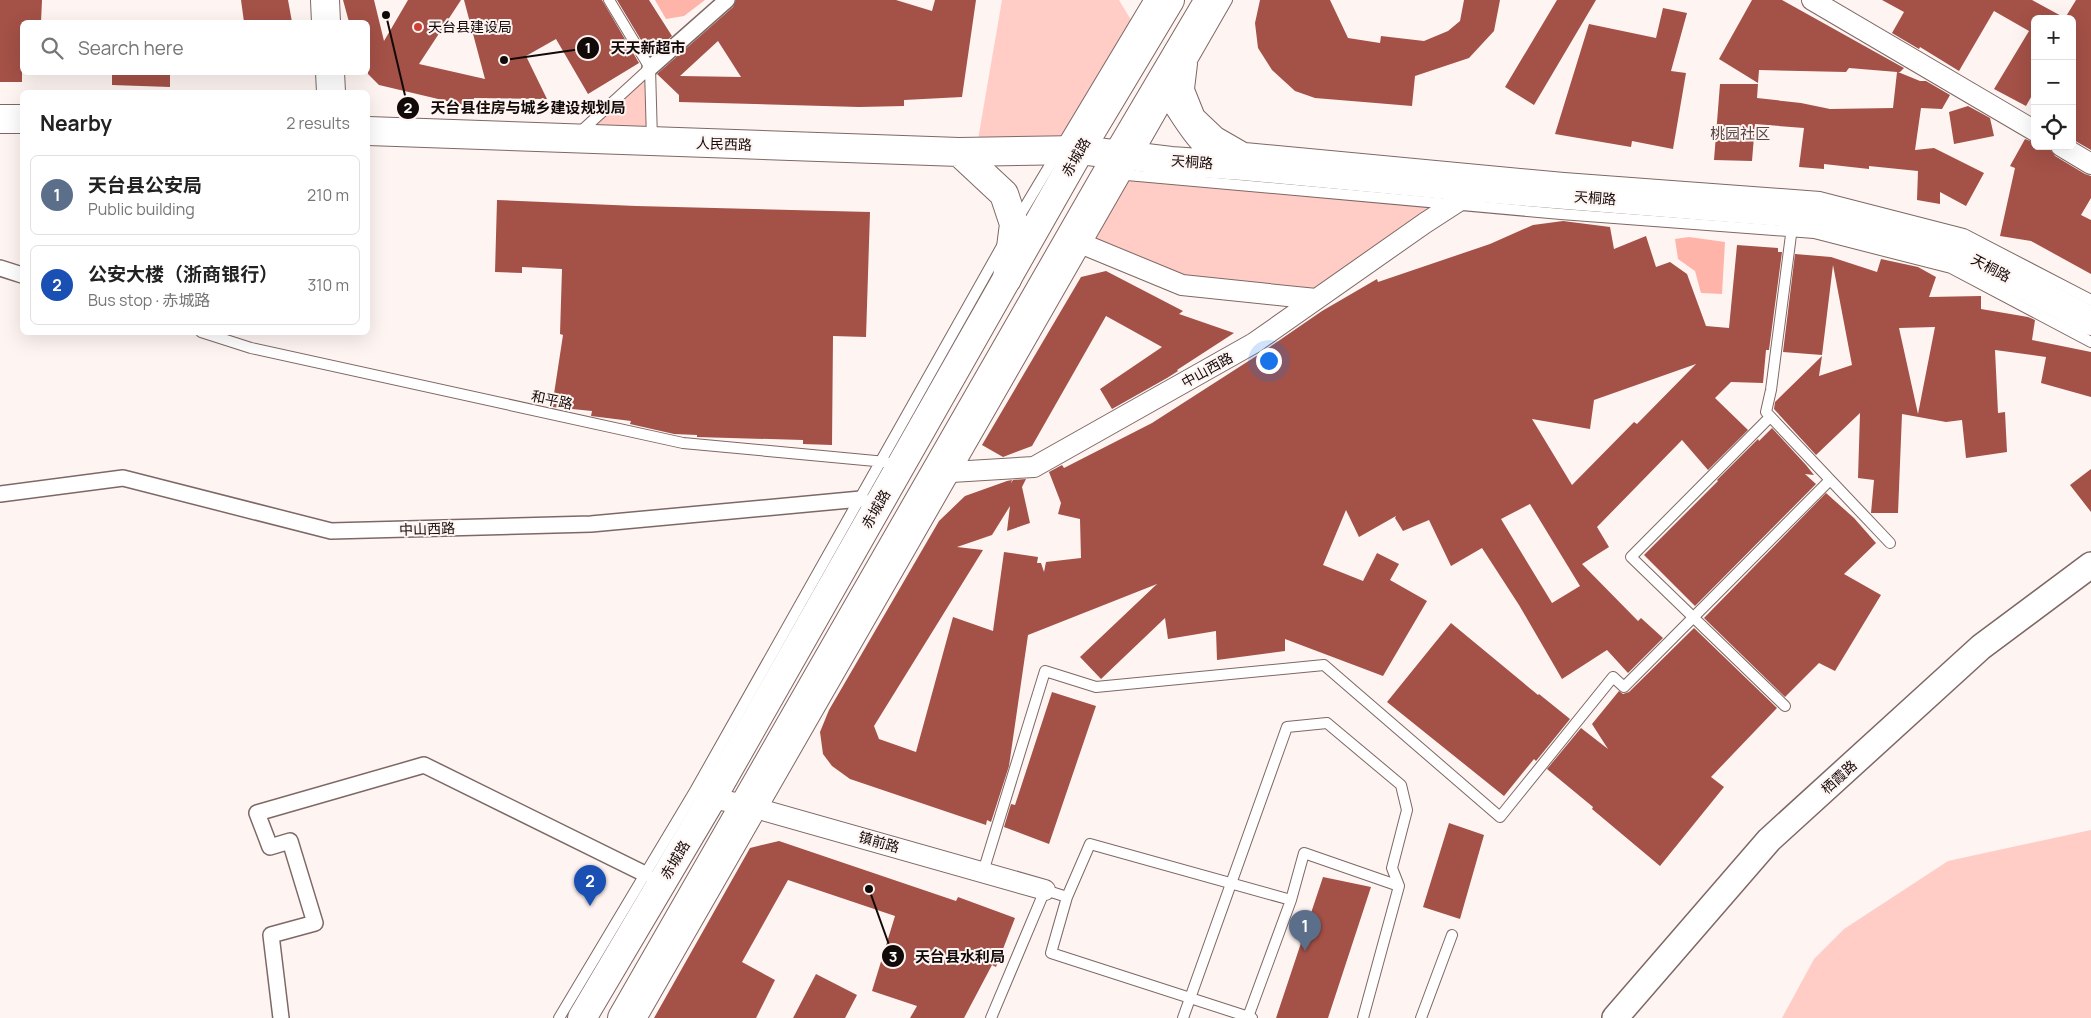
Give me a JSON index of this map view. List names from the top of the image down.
{
  "streets": {
    "main road": ["人民西路", "赤城路", "天桐路"],
    "street": ["中山西路", "栖霞路", "镇前路"],
    "lane": ["和平路"]
  },
  "crossings": [
    ["人民西路", "赤城路"],
    ["人民西路", "天桐路"],
    ["赤城路", "天桐路"],
    ["赤城路", "和平路"],
    ["赤城路", "镇前路"],
    ["天桐路", "中山西路"]
  ],
  "districts": ["桃园社区"],
  "places": [
    "天台县住房与城乡建设规划局",
    "天台县建设局",
    "天天新超市",
    "天台县水利局"
  ],
  "page": {
    "map_buttons": ["+", "−"],
    "search": "Search here",
    "heading": ["Nearby", "2 results"],
    "list": [
      {
        "mark": "1",
        "name": "天台县公安局",
        "note": "Public building",
        "value": "210 m"
      },
      {
        "mark": "2",
        "name": "公安大楼（浙商银行）",
        "note": "Bus stop · 赤城路",
        "value": "310 m"
      }
    ],
    "pins": ["2", "1"]
  }
}
